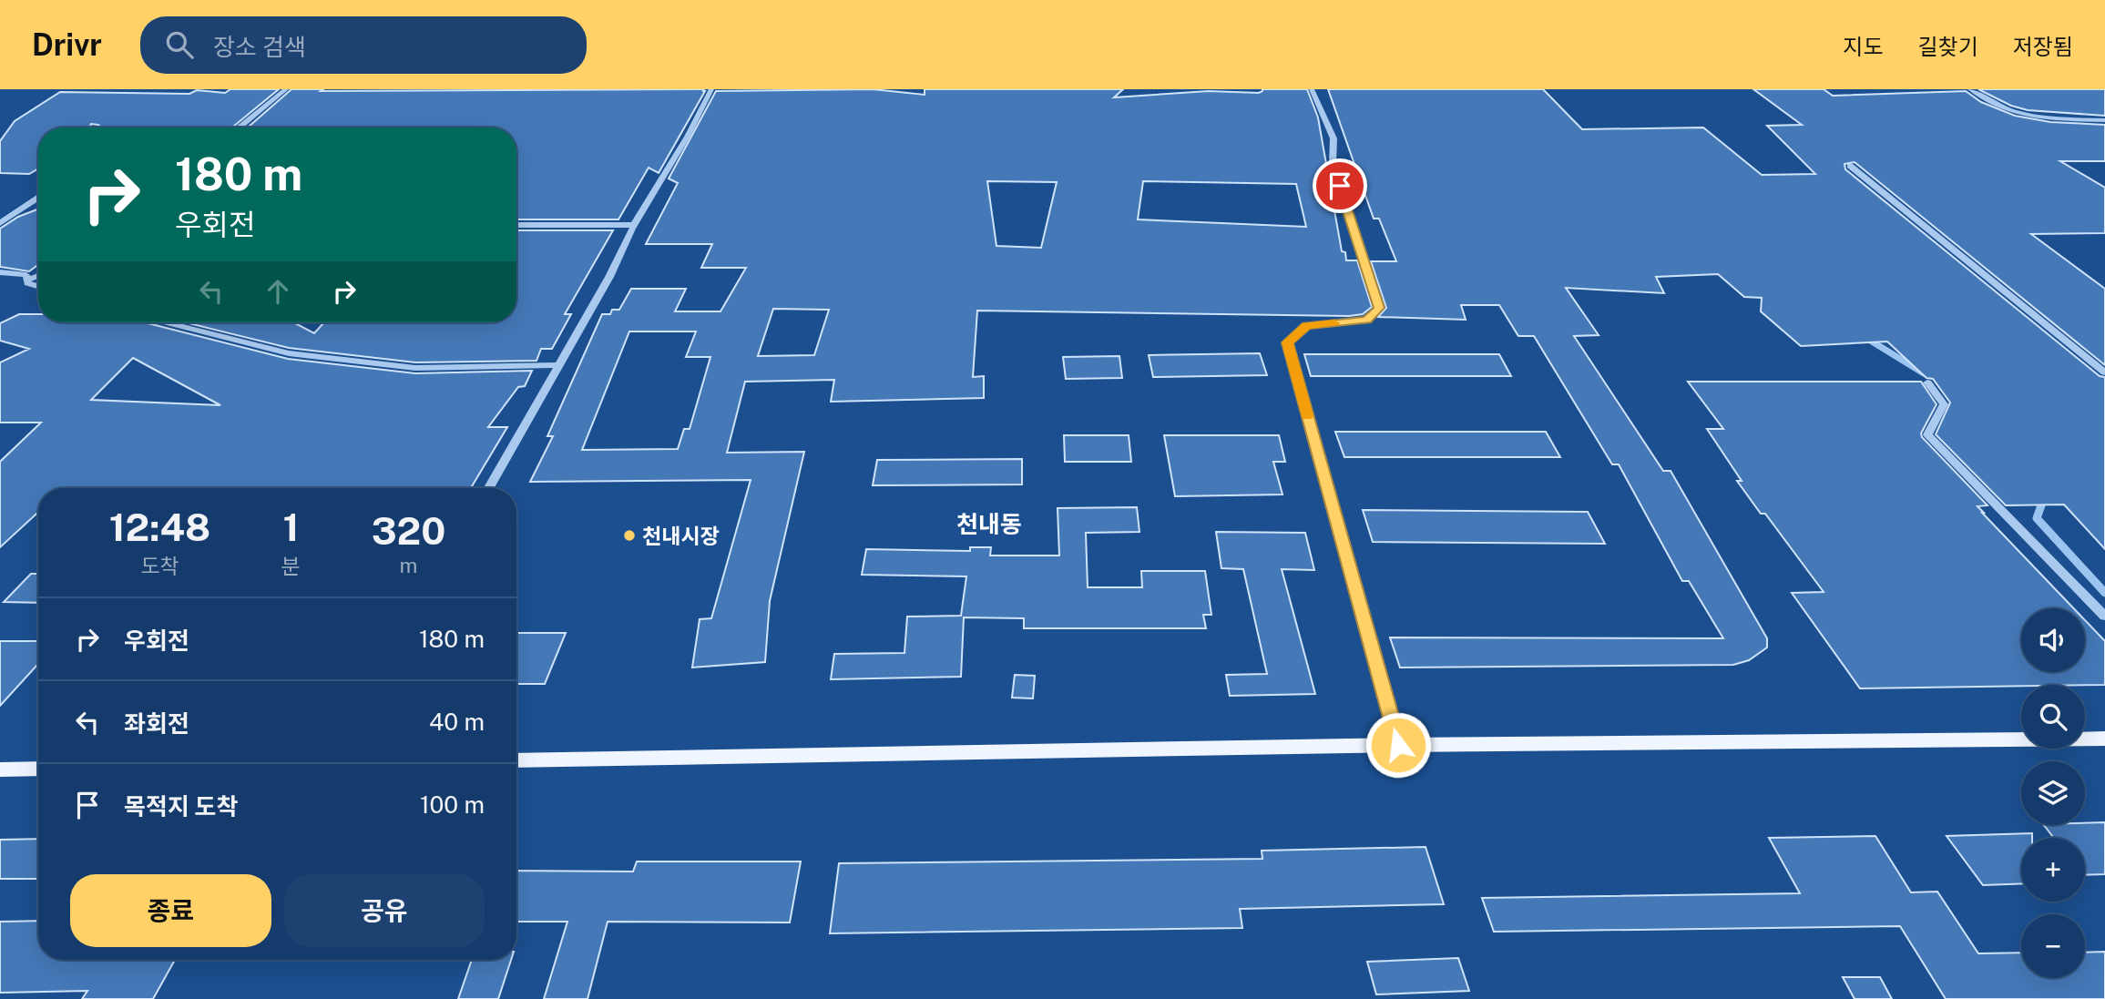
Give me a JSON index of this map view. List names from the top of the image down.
{
  "districts": ["천내동"],
  "places": ["천내시장"],
  "page": {
    "header": "Drivr",
    "search": "장소 검색",
    "nav": ["지도", "길찾기", "저장됨"],
    "turn": ["180 m", "우회전"],
    "eta": [
      "12:48",
      "도착",
      "1",
      "분",
      "320",
      "m"
    ],
    "list": [
      {
        "name": "우회전",
        "value": "180 m"
      },
      {
        "name": "좌회전",
        "value": "40 m"
      },
      {
        "name": "목적지 도착",
        "value": "100 m"
      }
    ],
    "map_buttons": ["+", "−"],
    "buttons": ["종료", "공유"]
  }
}
